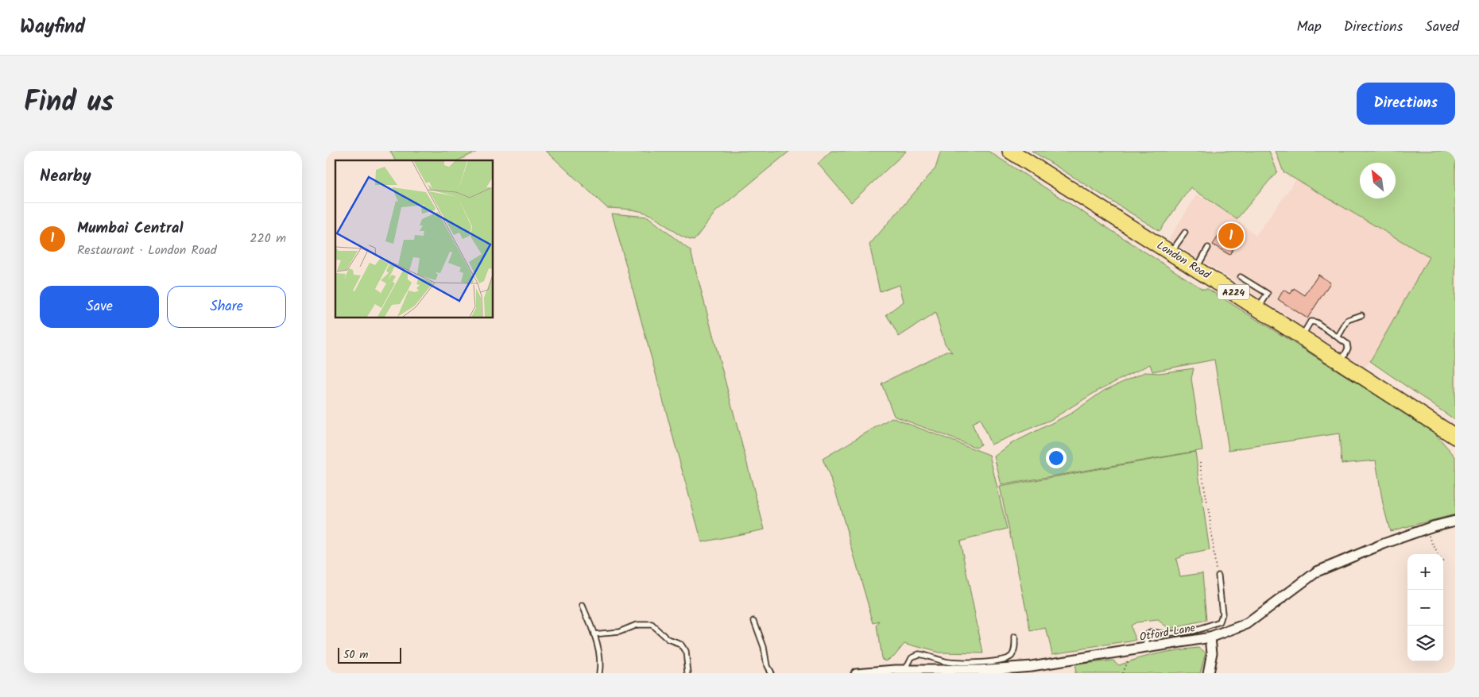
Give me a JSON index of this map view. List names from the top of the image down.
{
  "streets": {
    "main road": ["London Road", "A224"],
    "street": ["Otford Lane"]
  },
  "scale_bar": "50 m",
  "north": "top left",
  "page": {
    "header": "Wayfind",
    "nav": ["Map", "Directions", "Saved"],
    "title": "Find us",
    "buttons": [
      "Directions",
      ["Save", "Share"]
    ],
    "heading": "Nearby",
    "list": [
      {
        "mark": "1",
        "name": "Mumbai Central",
        "note": "Restaurant · London Road",
        "value": "220 m"
      }
    ],
    "pins": "1",
    "map_buttons": ["+", "−"],
    "scale": "50 m"
  }
}
